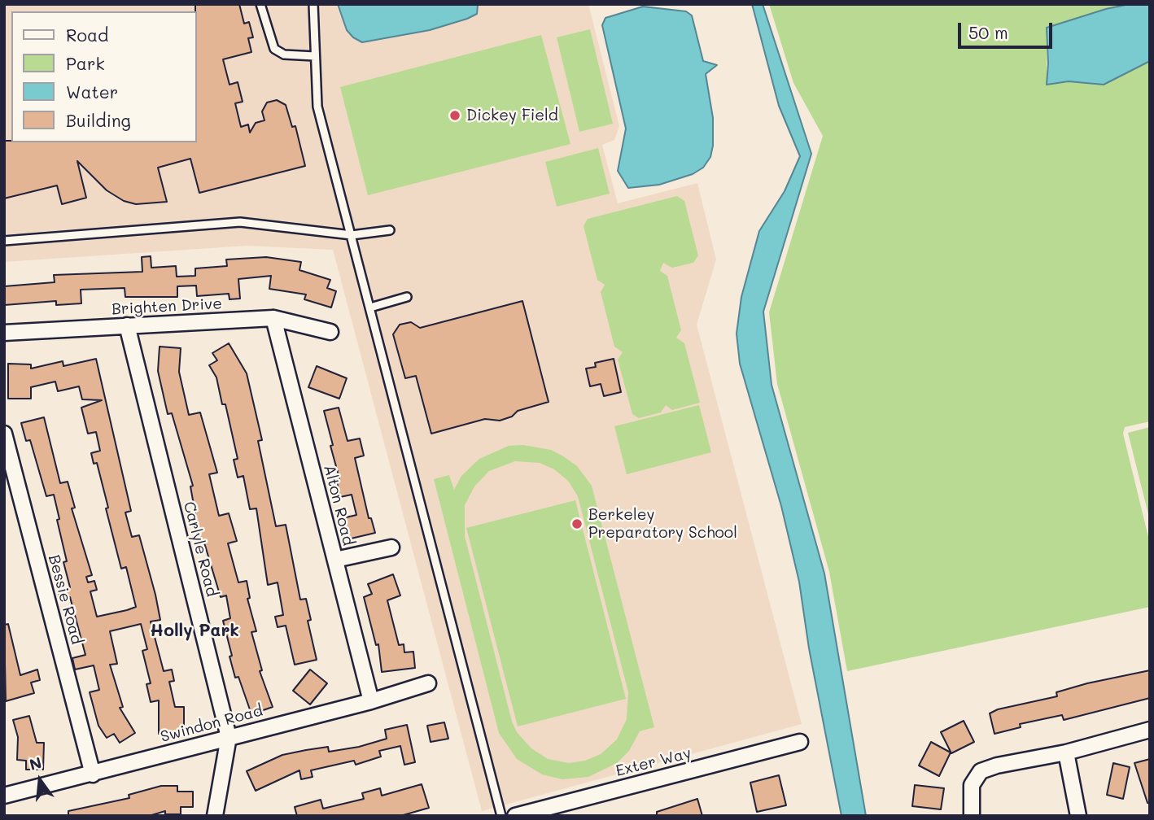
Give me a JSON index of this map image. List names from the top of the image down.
{
  "streets": {
    "street": [
      "Brighten Drive",
      "Alton Road",
      "Carlyle Road",
      "Bessie Road",
      "Swindon Road",
      "Exter Way"
    ]
  },
  "crossings": [
    ["Brighten Drive", "Alton Road"],
    ["Brighten Drive", "Carlyle Road"],
    ["Alton Road", "Swindon Road"],
    ["Carlyle Road", "Swindon Road"],
    ["Bessie Road", "Swindon Road"]
  ],
  "districts": ["Holly Park"],
  "places": ["Dickey Field", "Berkeley Preparatory School"],
  "legend": [
    "Road",
    "Park",
    "Water",
    "Building"
  ],
  "scale_bar": "50 m",
  "north": "top"
}
